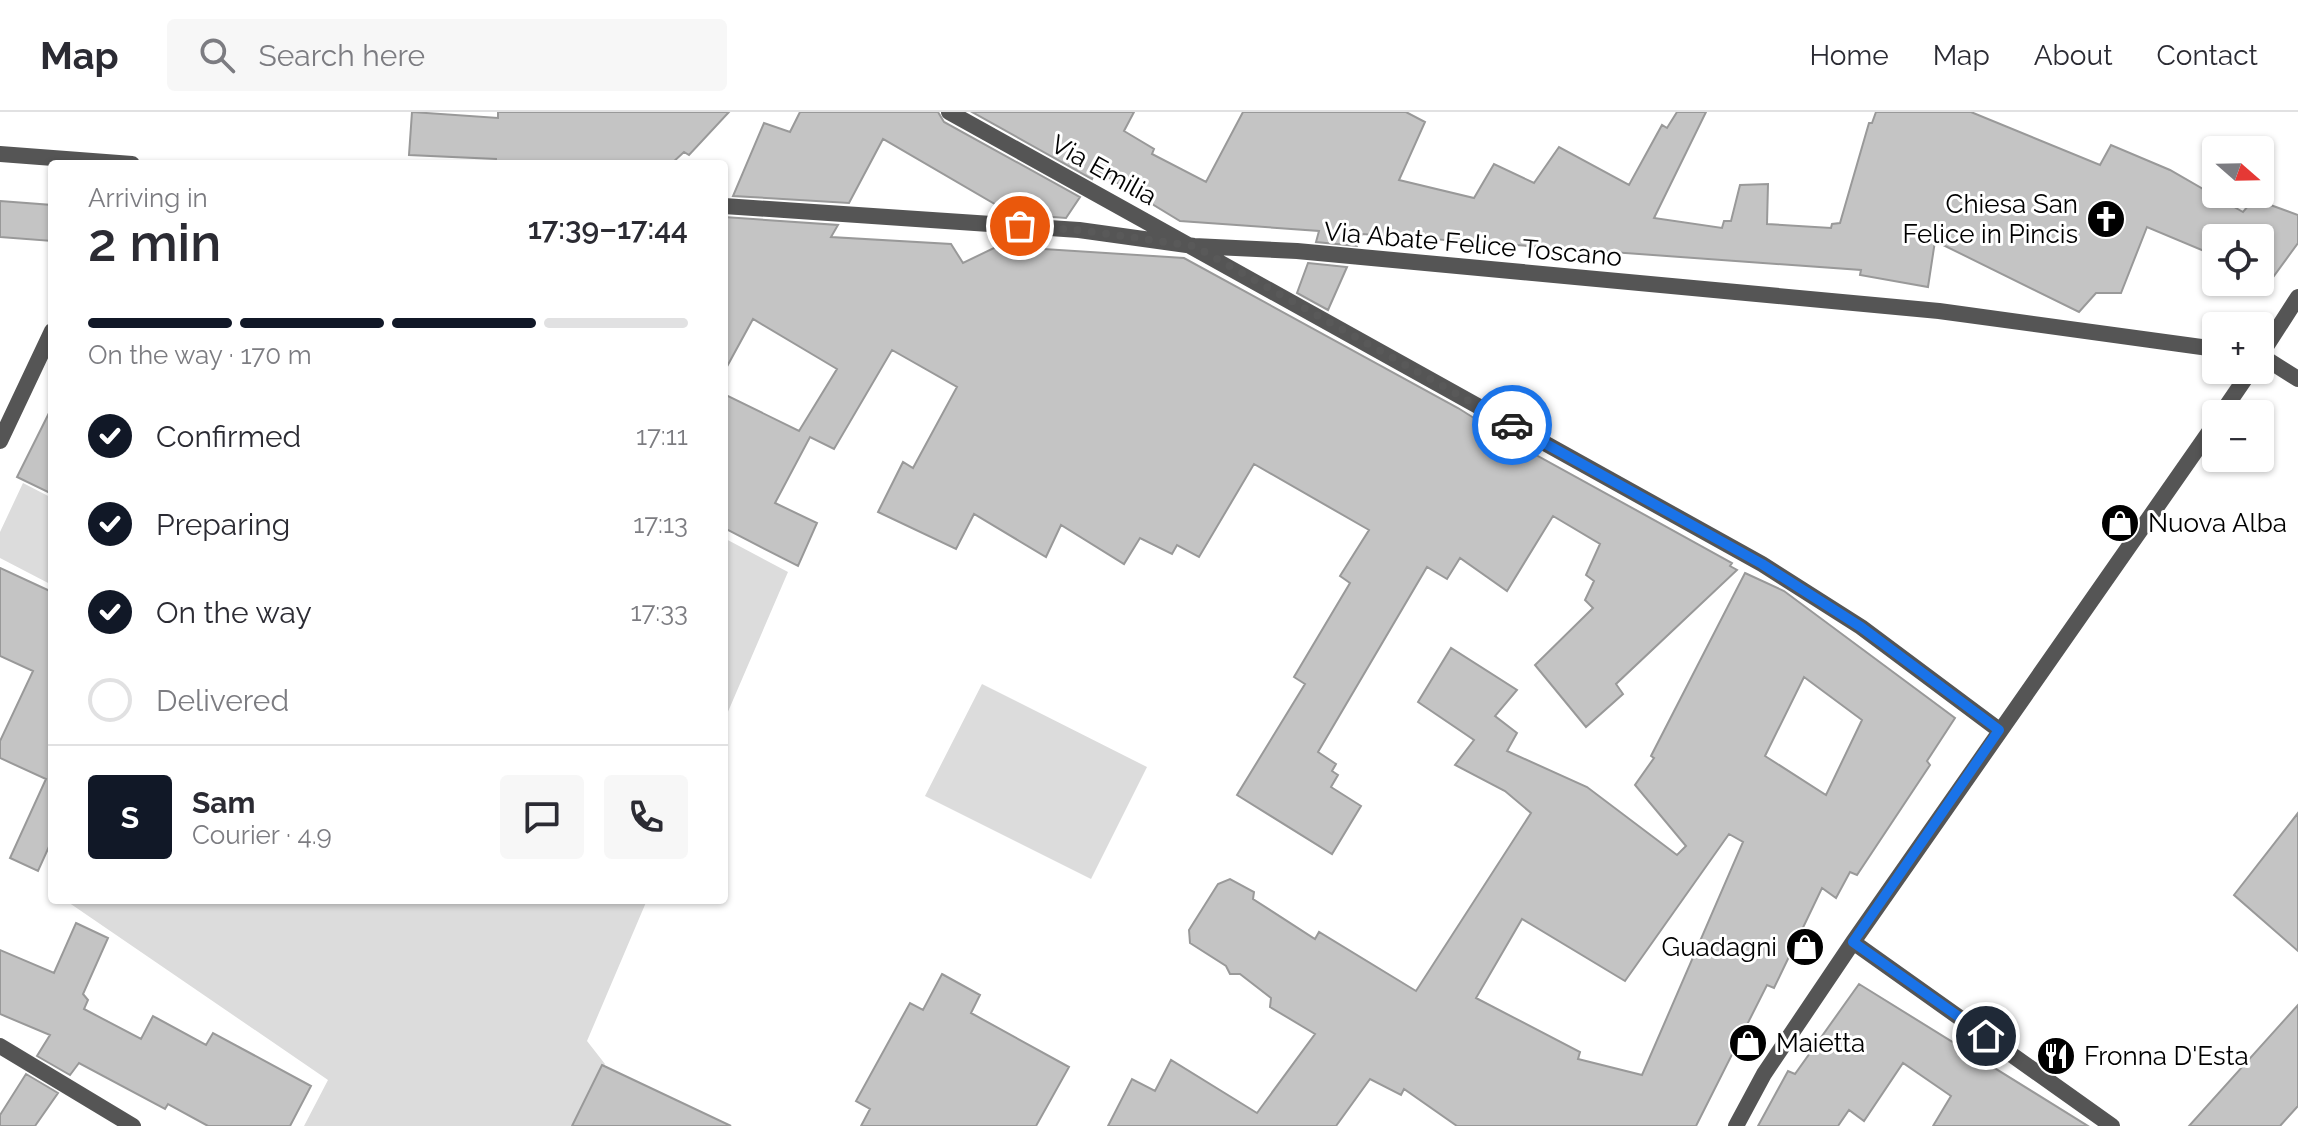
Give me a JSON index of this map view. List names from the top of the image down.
{
  "streets": {
    "street": ["Via Emilia", "Via Abate Felice Toscano"]
  },
  "crossings": [
    ["Via Emilia", "Via Abate Felice Toscano"]
  ],
  "places": {
    "church": ["Chiesa San Felice in Pincis"],
    "shop": ["Nuova Alba", "Guadagni", "Maietta"],
    "restaurant": ["Fronna D'Esta"]
  },
  "north": "right",
  "page": {
    "header": "Map",
    "search": "Search here",
    "nav": [
      "Home",
      "Map",
      "About",
      "Contact"
    ],
    "map_buttons": ["+", "−"],
    "heading": ["2 min", "Arriving in", "17:39–17:44"],
    "panel": ["Sam", "Courier · 4.9"],
    "bar": "On the way · 170 m",
    "list": [
      ["Confirmed", "17:11"],
      ["Preparing", "17:13"],
      ["On the way", "17:33"],
      "Delivered"
    ],
    "round": "S"
  }
}
